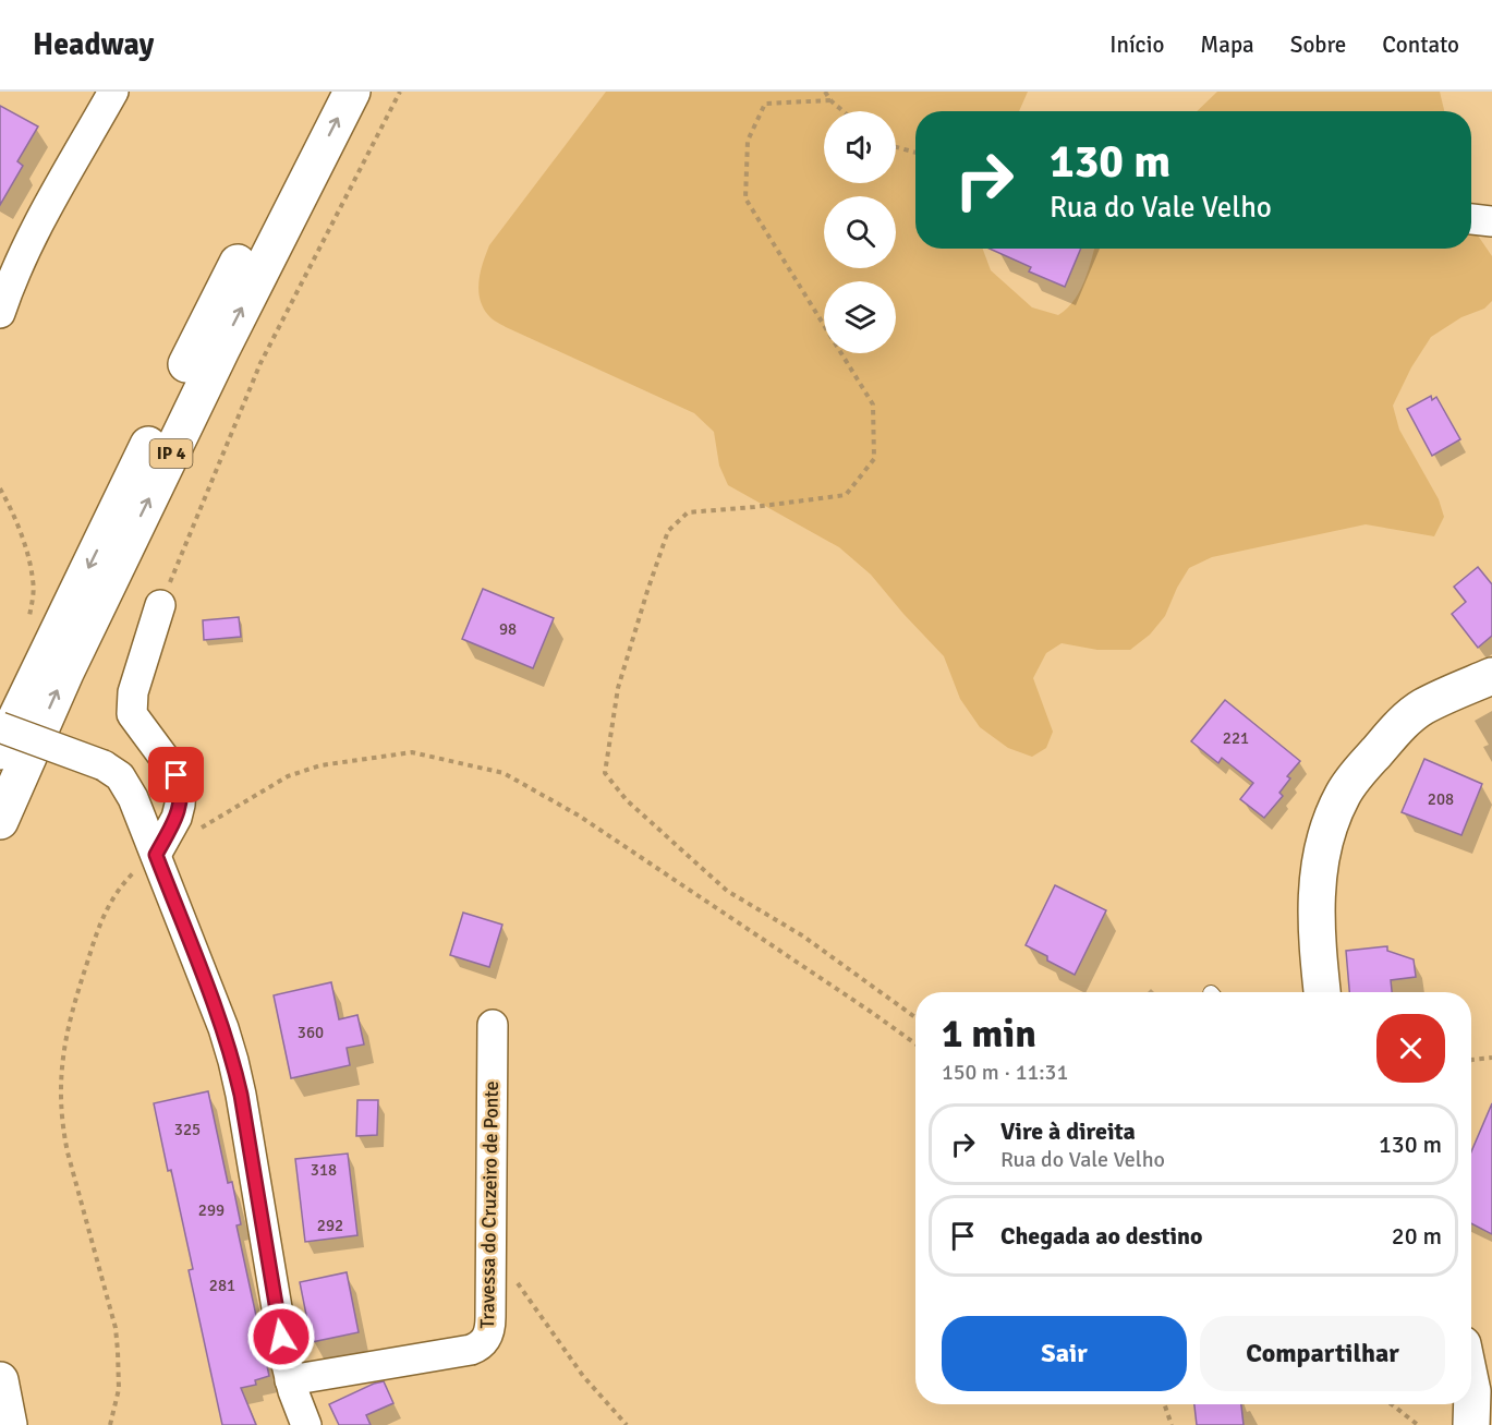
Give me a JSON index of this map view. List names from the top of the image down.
{
  "streets": {
    "main road": ["IP 4"],
    "street": ["Travessa do Cruzeiro de Ponte"]
  },
  "house_numbers": [
    "98",
    "221",
    "208",
    "360",
    "325",
    "318",
    "299",
    "292",
    "281"
  ],
  "page": {
    "header": "Headway",
    "nav": [
      "Início",
      "Mapa",
      "Sobre",
      "Contato"
    ],
    "turn": ["130 m", "Rua do Vale Velho"],
    "heading": ["1 min", "150 m · 11:31"],
    "list": [
      {
        "name": "Vire à direita",
        "note": "Rua do Vale Velho",
        "value": "130 m"
      },
      {
        "name": "Chegada ao destino",
        "value": "20 m"
      }
    ],
    "buttons": ["Sair", "Compartilhar"]
  }
}
